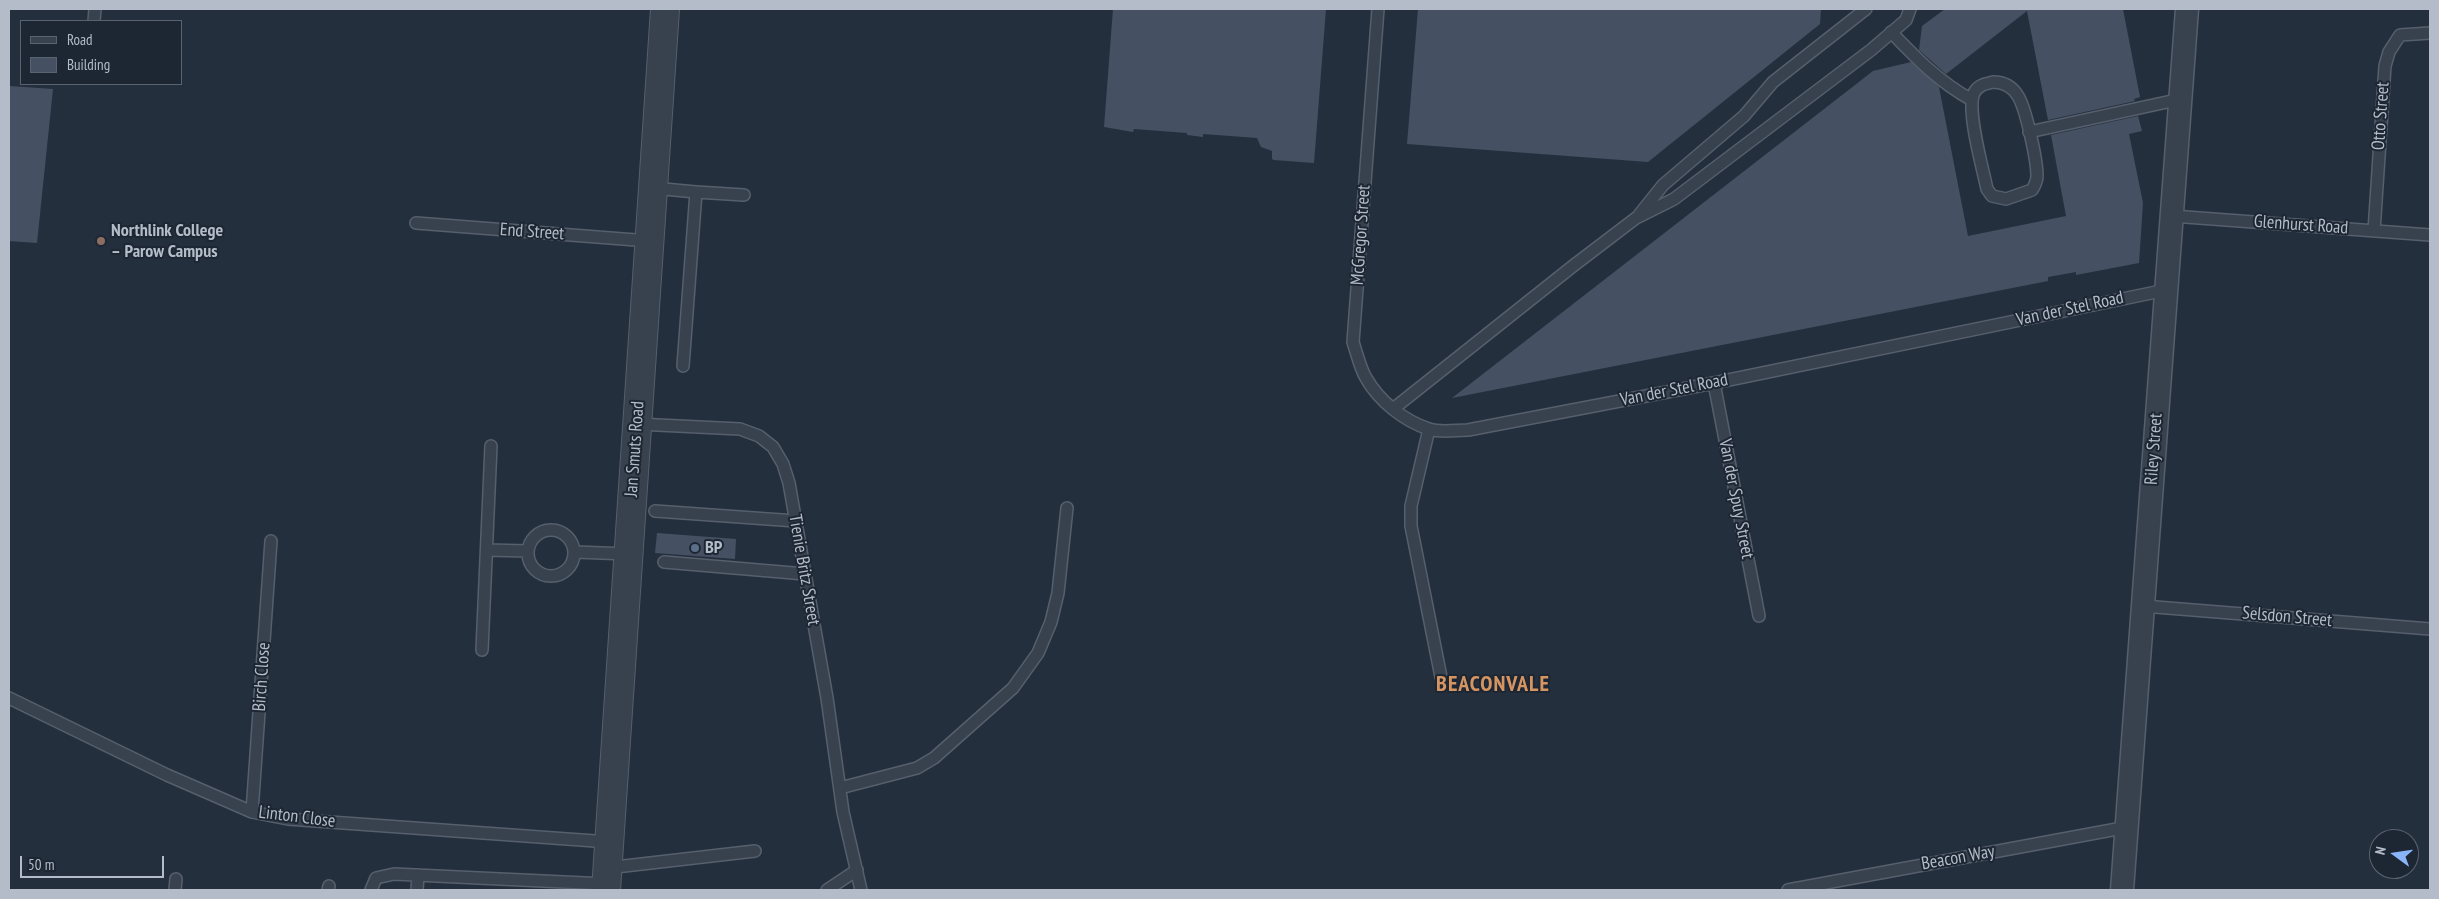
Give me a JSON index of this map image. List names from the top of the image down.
{
  "streets": {
    "street": ["Jan Smuts Road", "Riley Street"],
    "lane": [
      "Otto Street",
      "Glenhurst Road",
      "End Street",
      "McGregor Street",
      "Van der Stel Road",
      "Van der Spuy Street",
      "Tienie Britz Street",
      "Selsdon Street",
      "Birch Close",
      "Linton Close",
      "Beacon Way"
    ]
  },
  "crossings": [
    ["Otto Street", "Glenhurst Road"],
    ["Glenhurst Road", "Riley Street"],
    ["End Street", "Jan Smuts Road"],
    ["McGregor Street", "Van der Stel Road"],
    ["Van der Stel Road", "Riley Street"],
    ["Van der Stel Road", "Van der Spuy Street"],
    ["Jan Smuts Road", "Tienie Britz Street"],
    ["Jan Smuts Road", "Linton Close"],
    ["Riley Street", "Selsdon Street"],
    ["Riley Street", "Beacon Way"],
    ["Birch Close", "Linton Close"]
  ],
  "districts": ["BEACONVALE"],
  "places": ["Northlink College – Parow Campus", "BP"],
  "legend": ["Road", "Building"],
  "scale_bar": "50 m",
  "north": "left"
}
